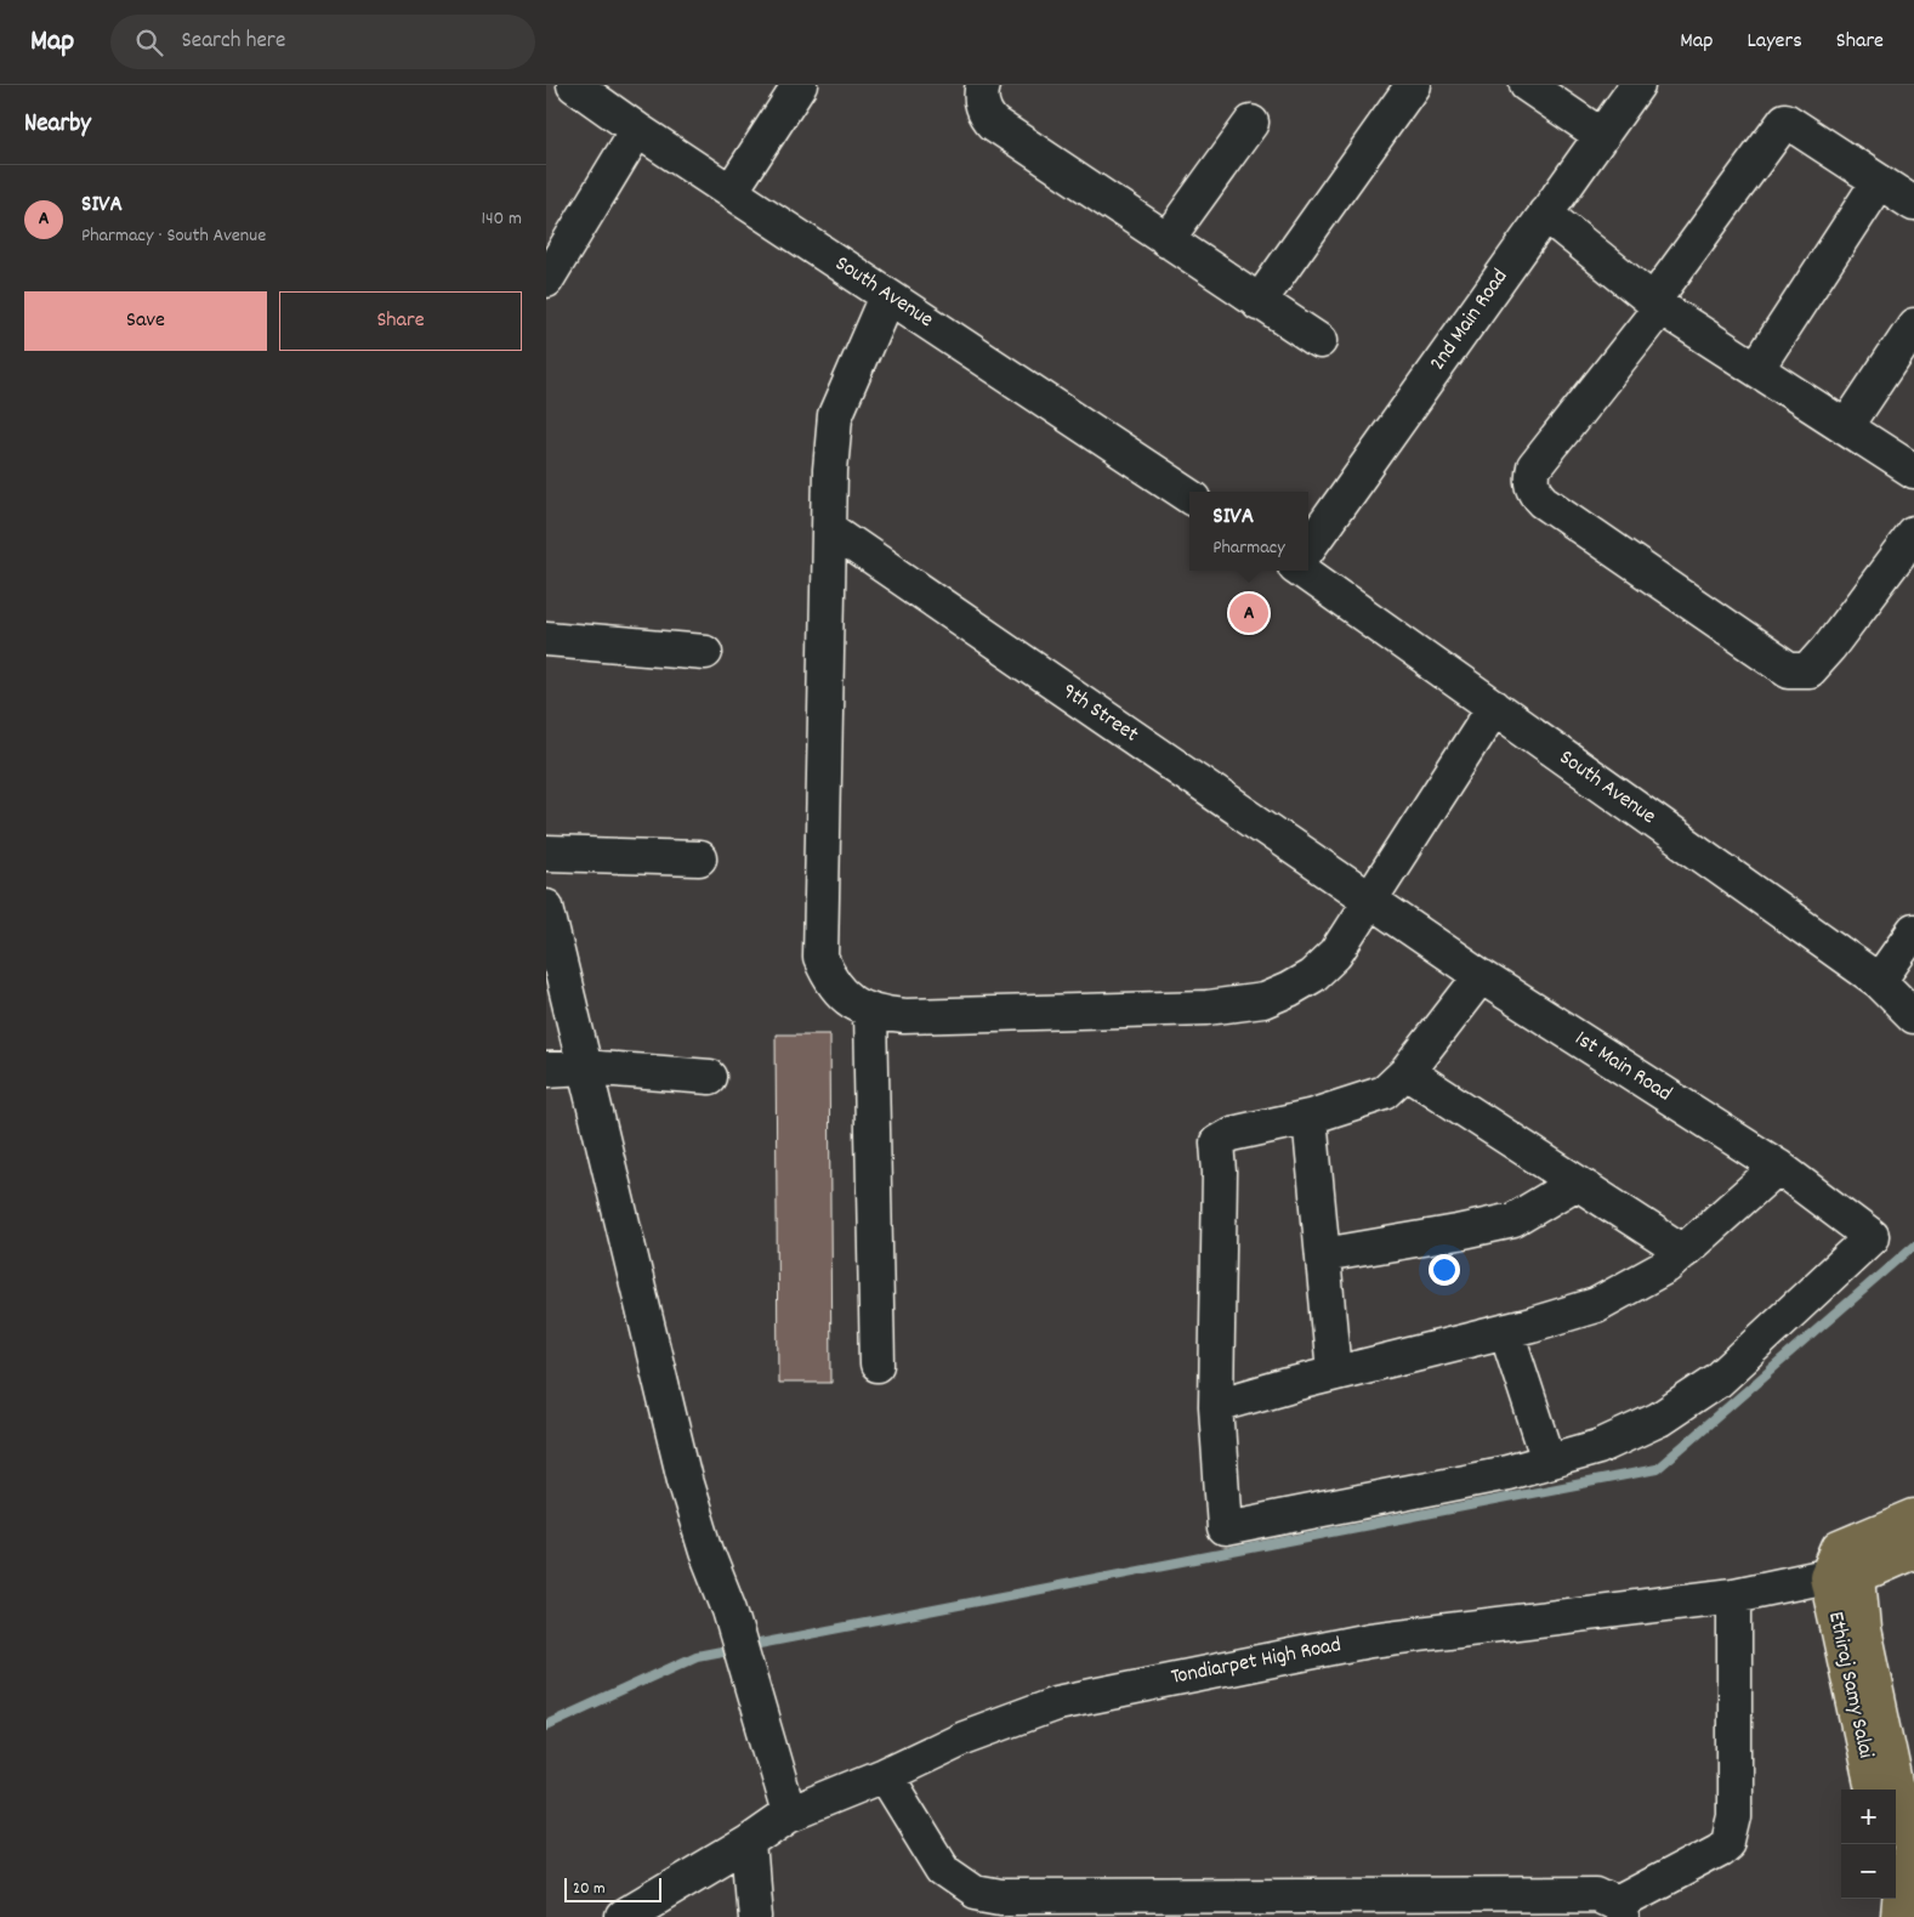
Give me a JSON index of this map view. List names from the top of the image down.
{
  "streets": {
    "main road": ["Tondiarpet High Road", "Ethiraj Samy Salai"],
    "street": [
      "South Avenue",
      "2nd Main Road",
      "9th Street",
      "1st Main Road"
    ]
  },
  "crossings": [
    ["9th Street", "1st Main Road"],
    ["Tondiarpet High Road", "Ethiraj Samy Salai"]
  ],
  "scale_bar": "20 m",
  "page": {
    "header": "Map",
    "search": "Search here",
    "nav": ["Map", "Layers", "Share"],
    "heading": "Nearby",
    "list": [
      {
        "mark": "A",
        "name": "SIVA",
        "note": "Pharmacy · South Avenue",
        "value": "140 m"
      }
    ],
    "buttons": ["Save", "Share"],
    "popup": ["SIVA", "Pharmacy"],
    "pins": "A",
    "map_buttons": ["+", "−"],
    "scale": "20 m"
  }
}
